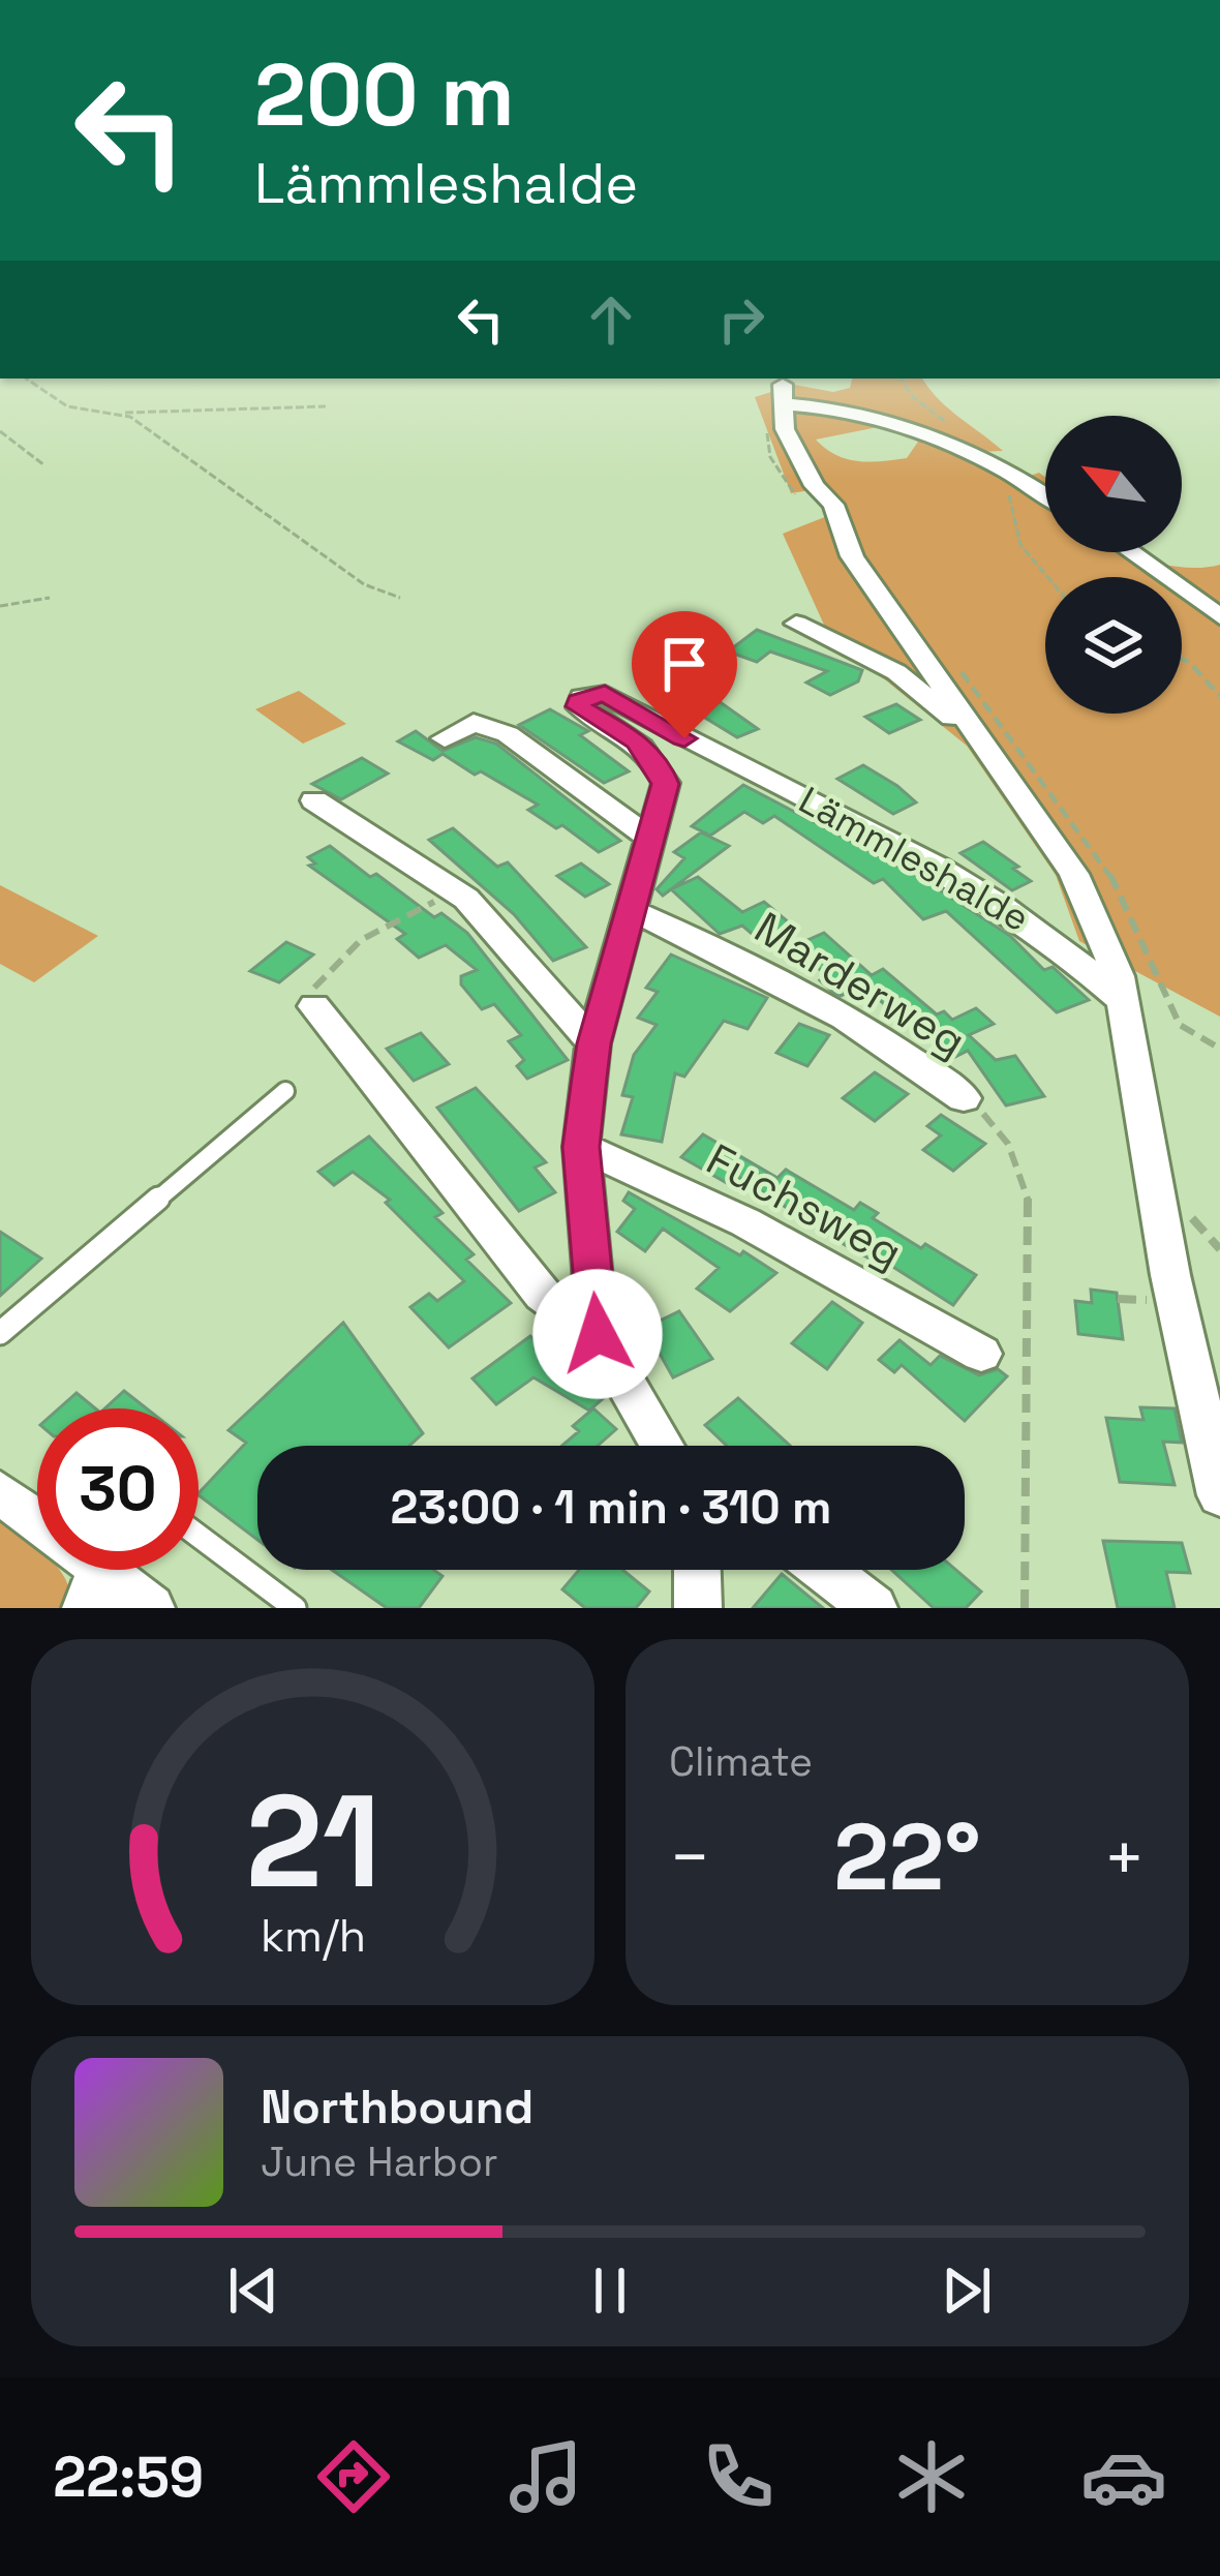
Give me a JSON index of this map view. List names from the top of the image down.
{
  "streets": {
    "street": ["Lämmleshalde", "Marderweg", "Fuchsweg"]
  },
  "crossings": [
    ["Lämmleshalde", "Marderweg"],
    ["Lämmleshalde", "Fuchsweg"]
  ],
  "north": "top left",
  "page": {
    "turn": ["200 m", "Lämmleshalde"],
    "limit": "30",
    "trip": "23:00 · 1 min · 310 m",
    "tile": "Climate",
    "heat": ["−", "22°", "+"],
    "song": ["Northbound", "June Harbor"],
    "tabs": "22:59",
    "gauge": ["21", "km/h"]
  }
}
